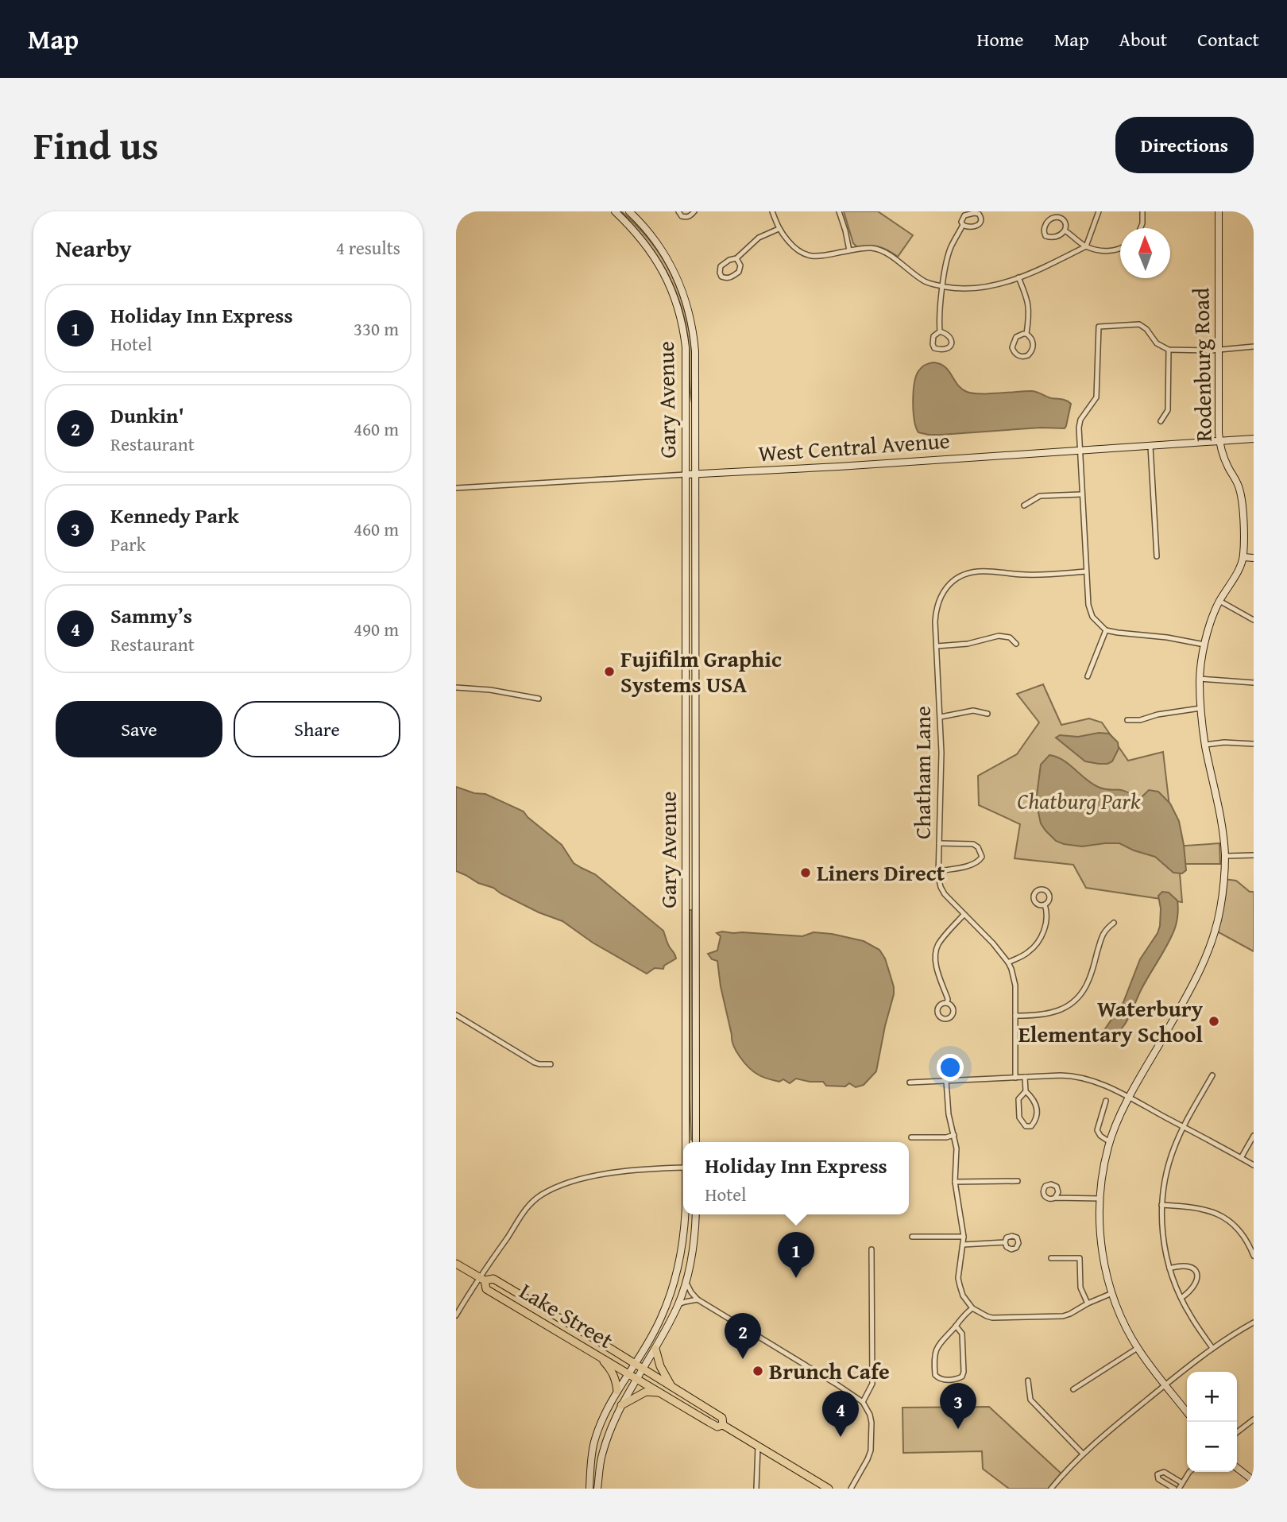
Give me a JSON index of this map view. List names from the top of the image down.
{
  "streets": {
    "main road": [
      "Rodenburg Road",
      "Gary Avenue",
      "West Central Avenue",
      "Lake Street"
    ],
    "street": ["Chatham Lane"]
  },
  "crossings": [
    ["Rodenburg Road", "West Central Avenue"],
    ["Gary Avenue", "West Central Avenue"],
    ["Gary Avenue", "Lake Street"]
  ],
  "parks": ["Chatburg Park"],
  "places": [
    "Fujifilm Graphic Systems USA",
    "Liners Direct",
    "Waterbury Elementary School",
    "Brunch Cafe"
  ],
  "north": "top",
  "page": {
    "header": "Map",
    "nav": [
      "Home",
      "Map",
      "About",
      "Contact"
    ],
    "title": "Find us",
    "buttons": [
      "Directions",
      ["Save", "Share"]
    ],
    "heading": ["Nearby", "4 results"],
    "list": [
      {
        "mark": "1",
        "name": "Holiday Inn Express",
        "note": "Hotel",
        "value": "330 m"
      },
      {
        "mark": "2",
        "name": "Dunkin'",
        "note": "Restaurant",
        "value": "460 m"
      },
      {
        "mark": "3",
        "name": "Kennedy Park",
        "note": "Park",
        "value": "460 m"
      },
      {
        "mark": "4",
        "name": "Sammy’s",
        "note": "Restaurant",
        "value": "490 m"
      }
    ],
    "popup": ["Holiday Inn Express", "Hotel"],
    "pins": [
      "1",
      "2",
      "3",
      "4"
    ],
    "map_buttons": ["+", "−"]
  }
}
